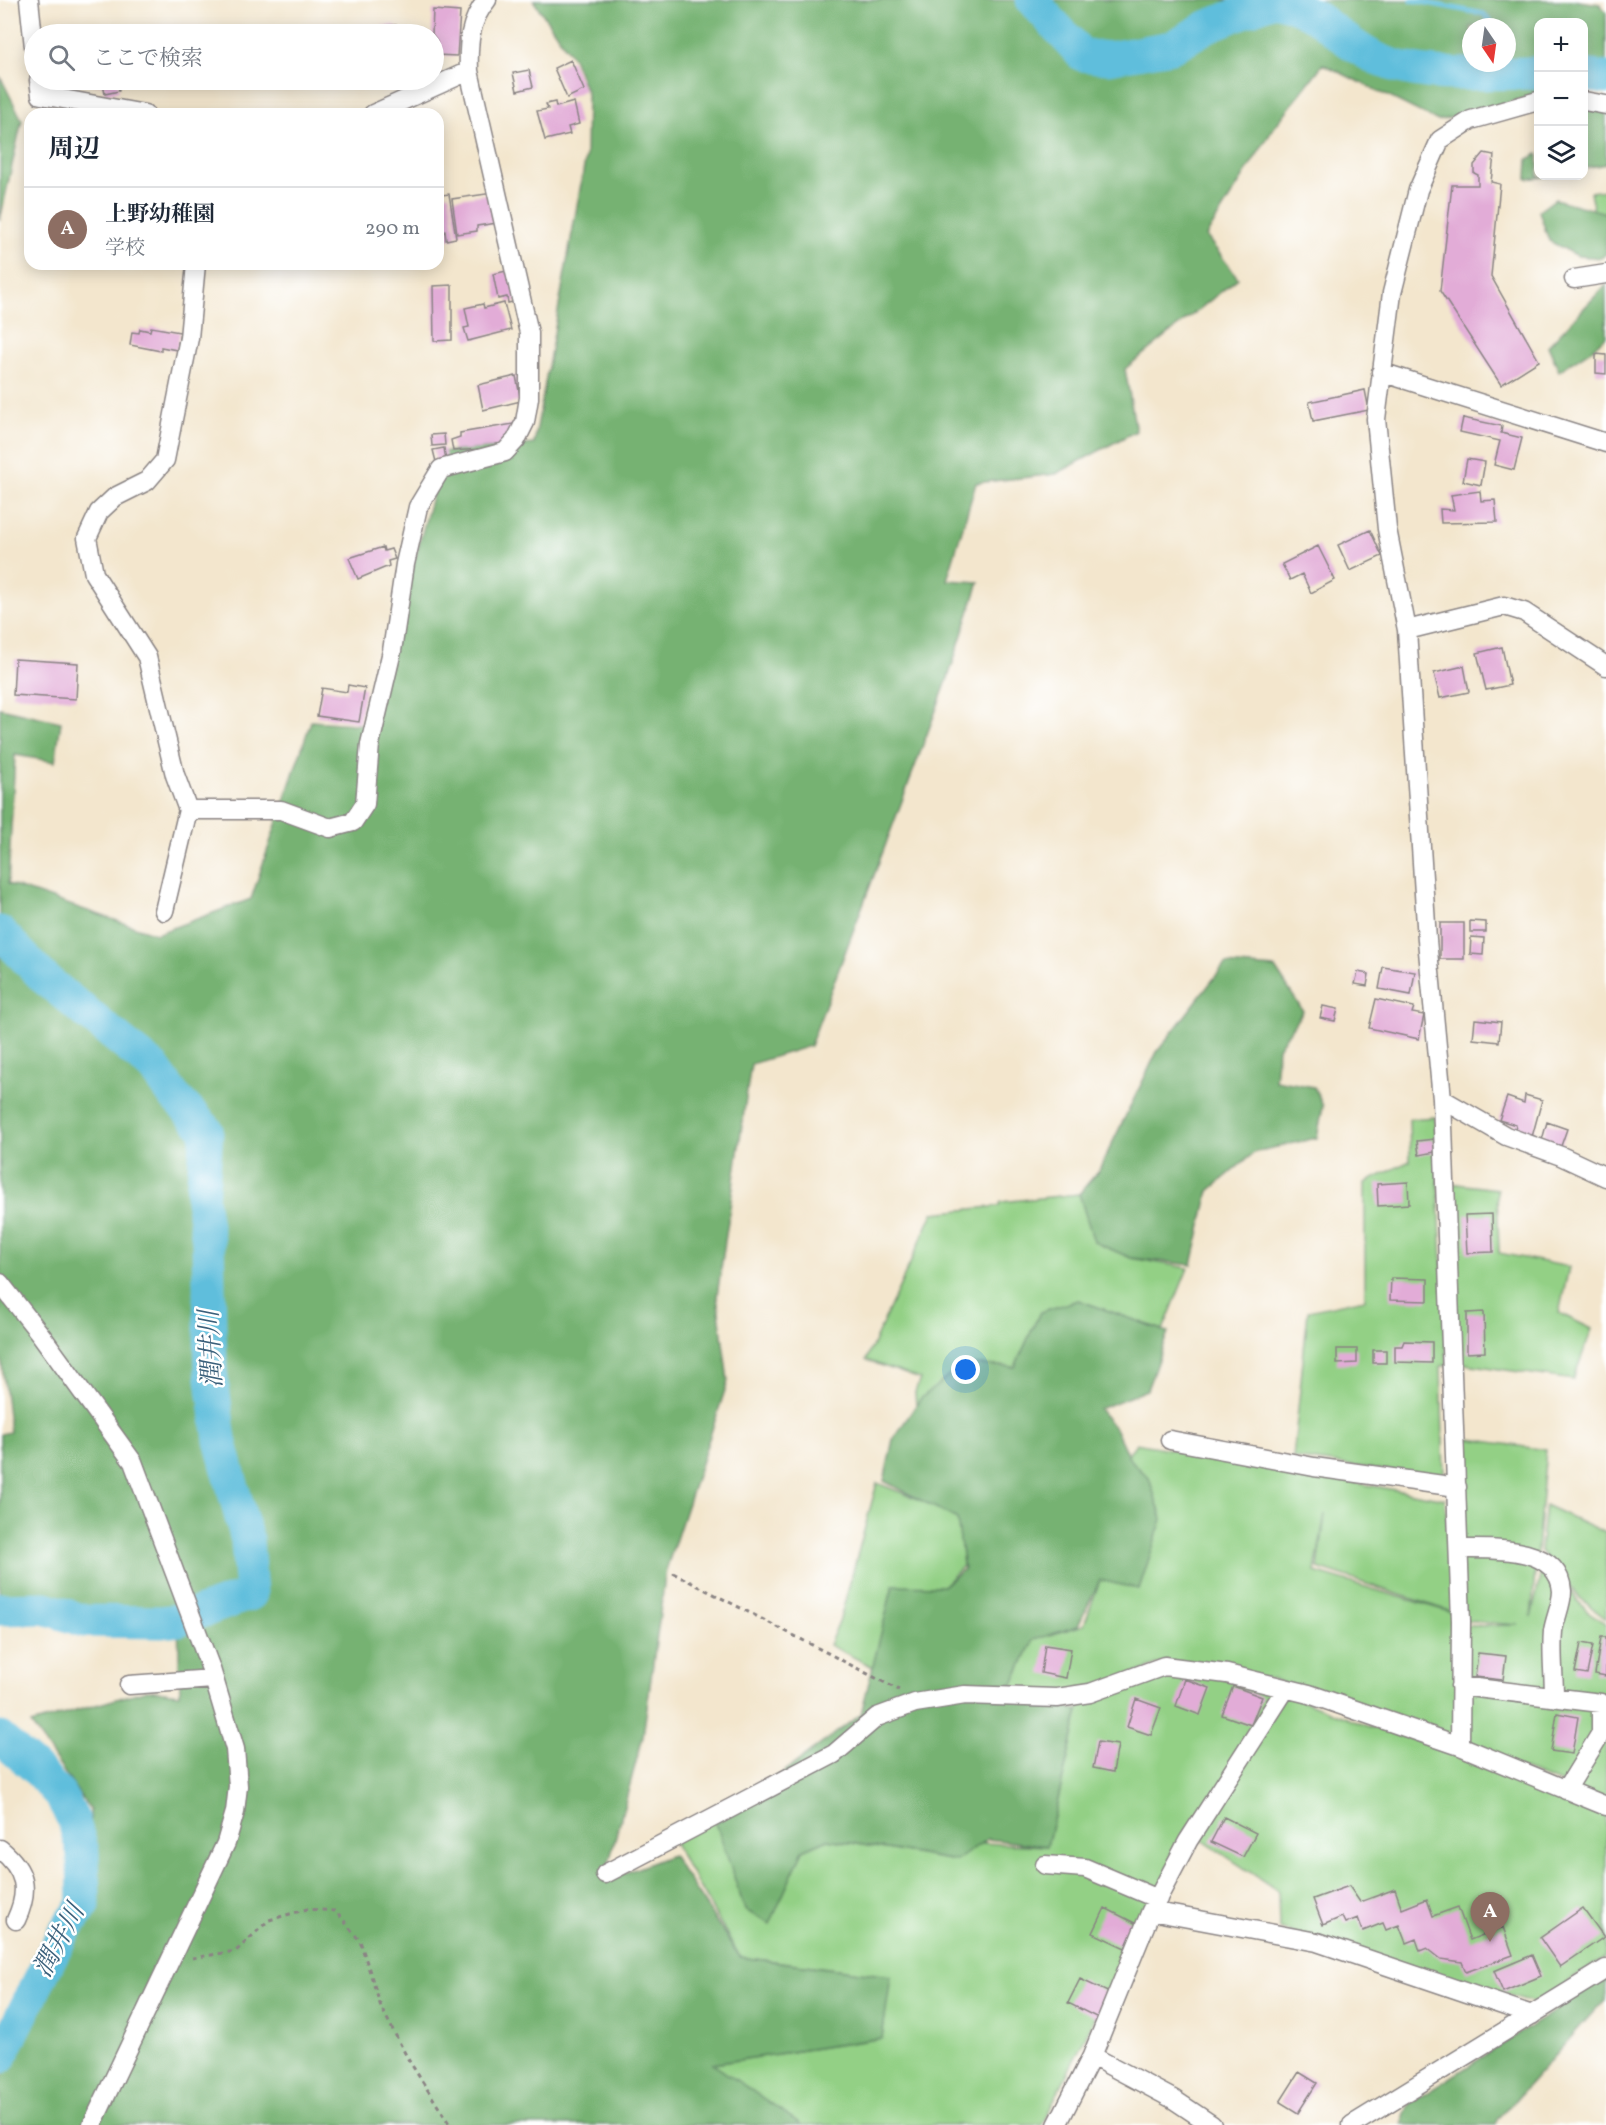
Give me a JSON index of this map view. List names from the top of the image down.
{
  "water": ["潤井川"],
  "north": "bottom",
  "page": {
    "map_buttons": ["+", "−"],
    "search": "ここで検索",
    "heading": "周辺",
    "list": [
      {
        "mark": "A",
        "name": "上野幼稚園",
        "note": "学校",
        "value": "290 m"
      }
    ],
    "pins": "A"
  }
}
